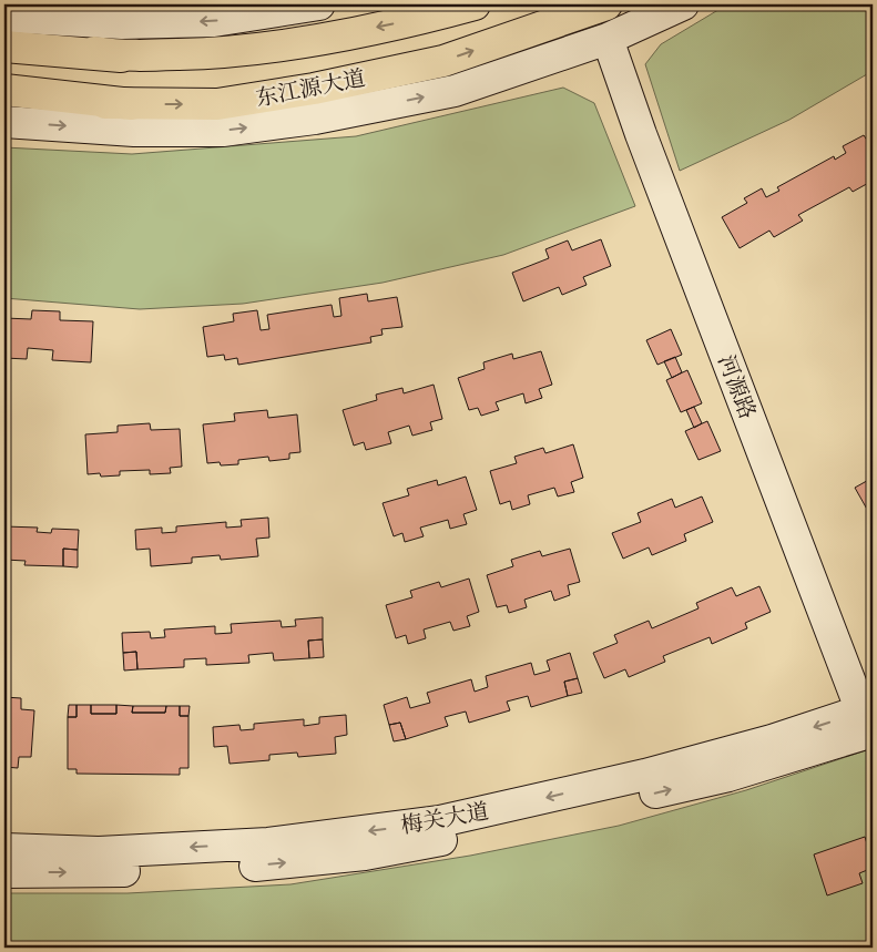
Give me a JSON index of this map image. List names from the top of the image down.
{
  "streets": {
    "main road": ["东江源大道", "河源路", "梅关大道"]
  },
  "crossings": [
    ["河源路", "梅关大道"]
  ]
}
